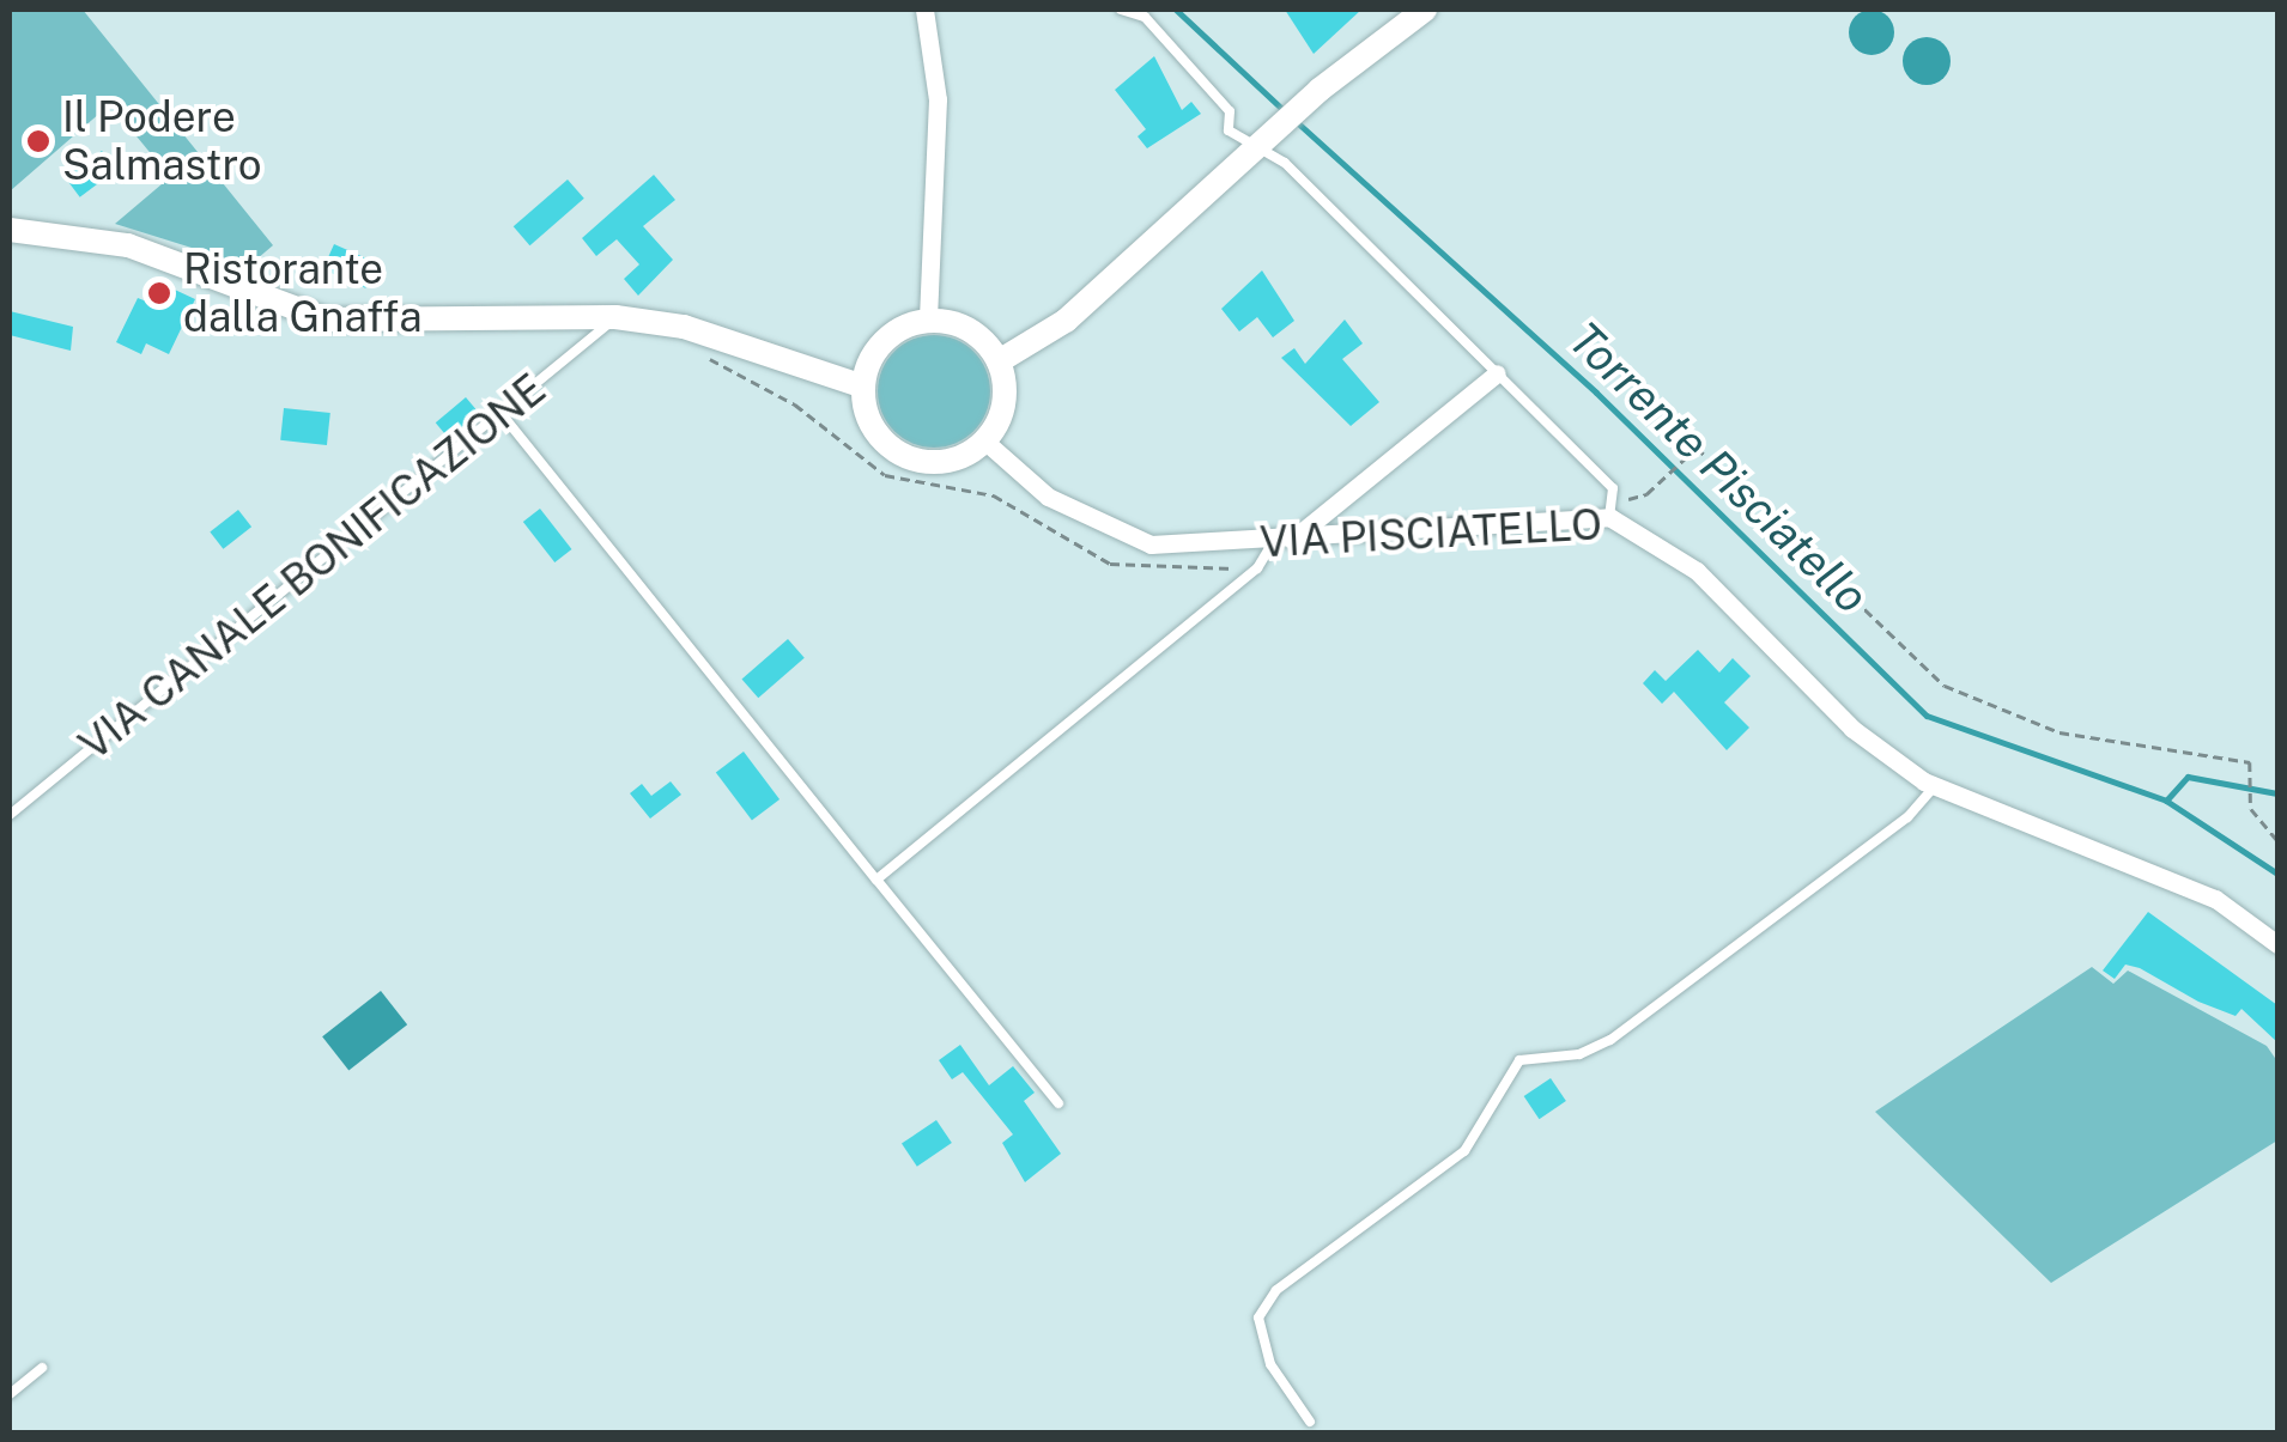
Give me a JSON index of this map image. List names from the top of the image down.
{
  "streets": {
    "street": ["VIA PISCIATELLO", "VIA CANALE BONIFICAZIONE"]
  },
  "crossings": [
    ["VIA PISCIATELLO", "VIA CANALE BONIFICAZIONE"]
  ],
  "water": ["Torrente Pisciatello"],
  "places": ["Il Podere Salmastro", "Ristorante dalla Gnaffa"]
}
